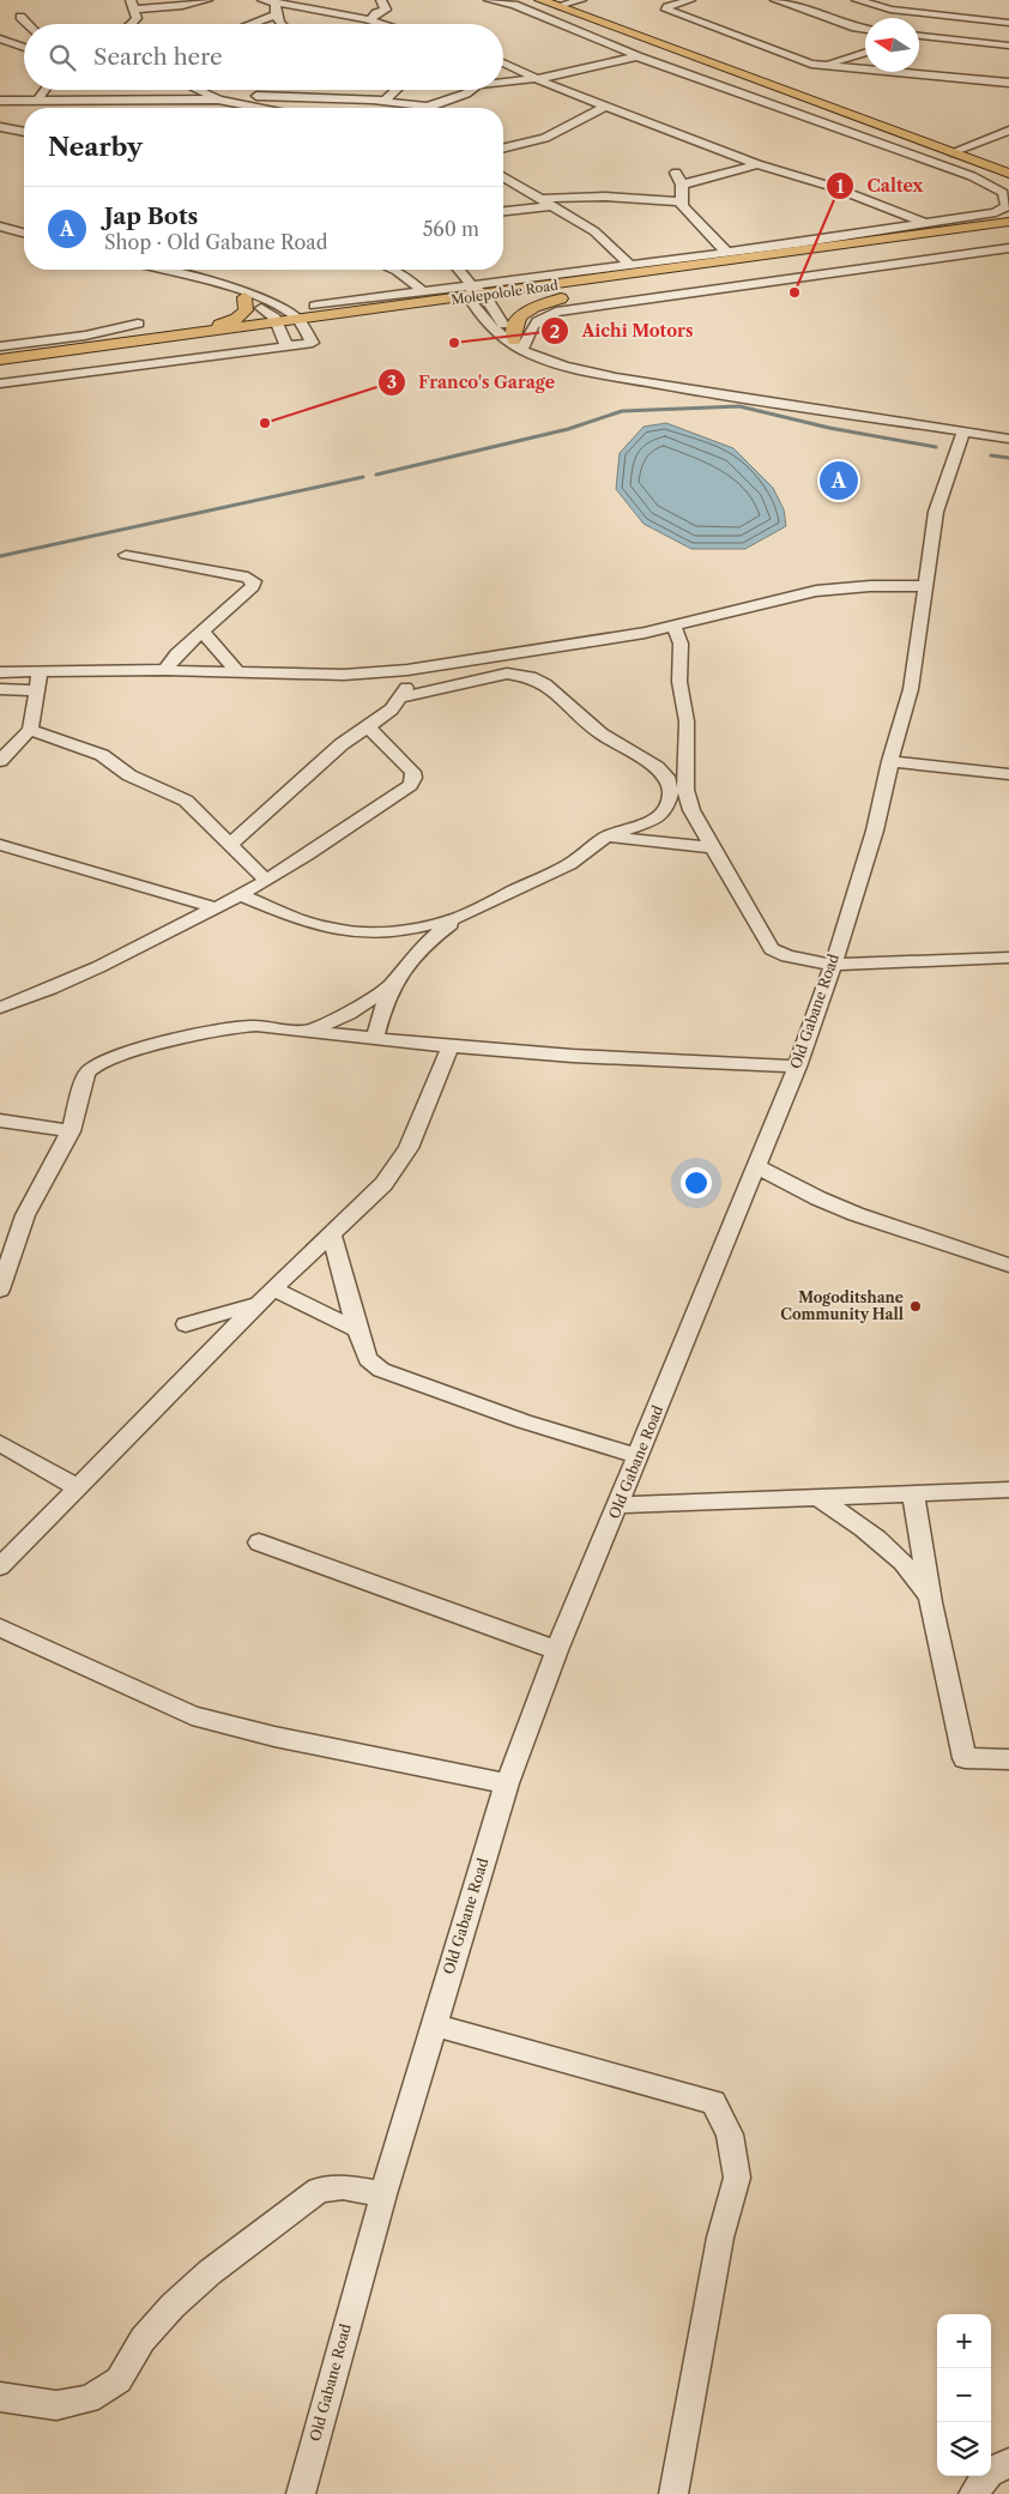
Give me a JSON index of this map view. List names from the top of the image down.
{
  "streets": {
    "main road": ["Molepolole Road"],
    "street": ["Old Gabane Road"]
  },
  "places": [
    "Caltex",
    "Aichi Motors",
    "Franco's Garage",
    "Mogoditshane Community Hall"
  ],
  "north": "left",
  "page": {
    "search": "Search here",
    "heading": "Nearby",
    "list": [
      {
        "mark": "A",
        "name": "Jap Bots",
        "note": "Shop · Old Gabane Road",
        "value": "560 m"
      }
    ],
    "pins": "A",
    "map_buttons": ["+", "−"]
  }
}
